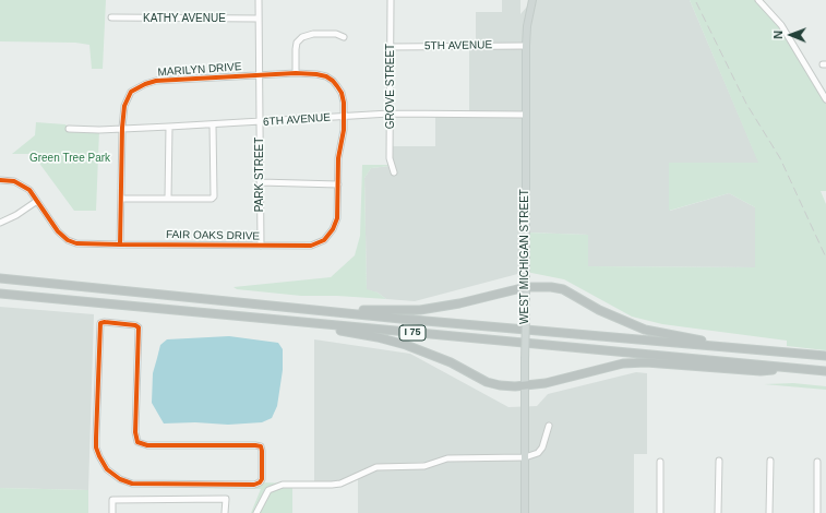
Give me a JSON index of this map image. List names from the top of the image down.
{
  "streets": {
    "highway": ["I 75"],
    "main road": ["WEST MICHIGAN STREET"],
    "street": [
      "KATHY AVENUE",
      "5TH AVENUE",
      "MARILYN DRIVE",
      "GROVE STREET",
      "6TH AVENUE",
      "PARK STREET",
      "FAIR OAKS DRIVE"
    ]
  },
  "crossings": [
    ["KATHY AVENUE", "PARK STREET"],
    ["5TH AVENUE", "GROVE STREET"],
    ["5TH AVENUE", "WEST MICHIGAN STREET"],
    ["MARILYN DRIVE", "6TH AVENUE"],
    ["MARILYN DRIVE", "PARK STREET"],
    ["MARILYN DRIVE", "FAIR OAKS DRIVE"],
    ["GROVE STREET", "6TH AVENUE"],
    ["6TH AVENUE", "PARK STREET"],
    ["6TH AVENUE", "FAIR OAKS DRIVE"],
    ["6TH AVENUE", "WEST MICHIGAN STREET"],
    ["PARK STREET", "FAIR OAKS DRIVE"]
  ],
  "parks": ["Green Tree Park"],
  "north": "left"
}
